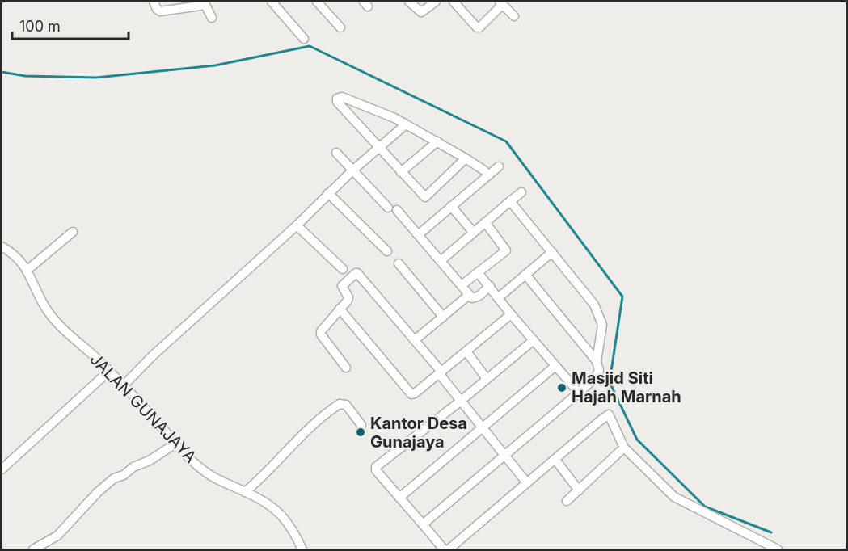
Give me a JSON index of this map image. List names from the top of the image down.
{
  "streets": {
    "street": ["JALAN GUNAJAYA"]
  },
  "places": ["Masjid Siti Hajah Marnah", "Kantor Desa Gunajaya"],
  "scale_bar": "100 m"
}
